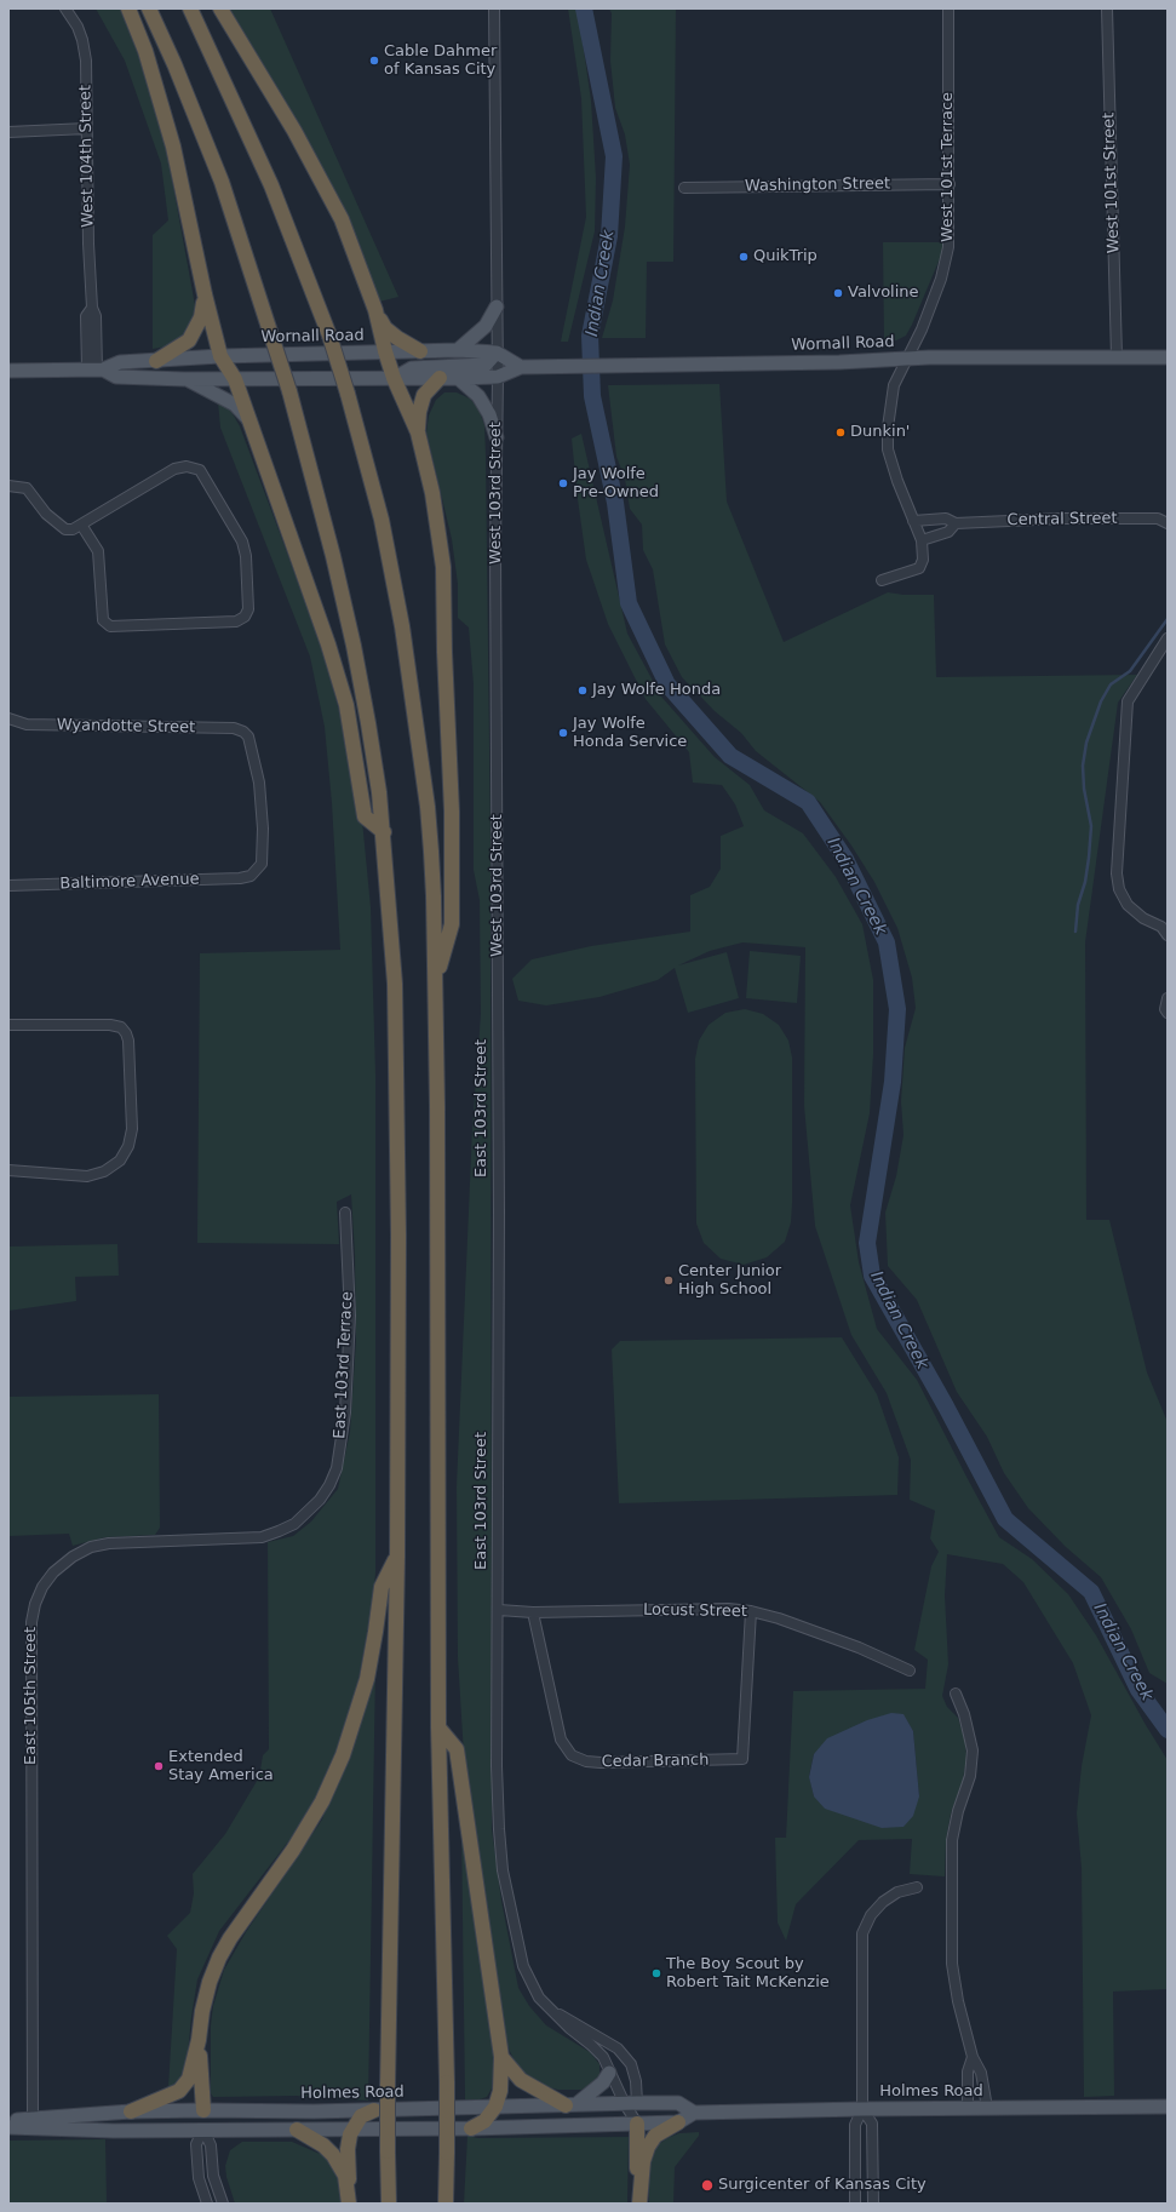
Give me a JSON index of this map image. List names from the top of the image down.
{
  "streets": {
    "main road": ["Wornall Road", "East 103rd Street", "Holmes Road"],
    "street": [
      "West 104th Street",
      "West 101st Terrace",
      "West 101st Street",
      "Washington Street",
      "West 103rd Street",
      "Central Street",
      "Wyandotte Street",
      "Baltimore Avenue",
      "East 103rd Terrace",
      "Locust Street",
      "East 105th Street",
      "Cedar Branch"
    ]
  },
  "crossings": [
    ["West 104th Street", "Wornall Road"],
    ["West 101st Terrace", "Washington Street"],
    ["West 101st Terrace", "Wornall Road"],
    ["West 101st Terrace", "Central Street"],
    ["West 101st Street", "Wornall Road"],
    ["Wornall Road", "West 103rd Street"],
    ["West 103rd Street", "East 103rd Street"],
    ["Wyandotte Street", "Baltimore Avenue"],
    ["East 103rd Street", "Locust Street"],
    ["East 103rd Street", "Holmes Road"],
    ["East 103rd Terrace", "East 105th Street"],
    ["Locust Street", "Cedar Branch"],
    ["East 105th Street", "Holmes Road"]
  ],
  "water": ["Indian Creek"],
  "places": [
    "Cable Dahmer of Kansas City",
    "QuikTrip",
    "Valvoline",
    "Dunkin'",
    "Jay Wolfe Pre-Owned",
    "Jay Wolfe Honda",
    "Jay Wolfe Honda Service",
    "Center Junior High School",
    "Extended Stay America",
    "The Boy Scout by Robert Tait McKenzie",
    "Surgicenter of Kansas City"
  ]
}
